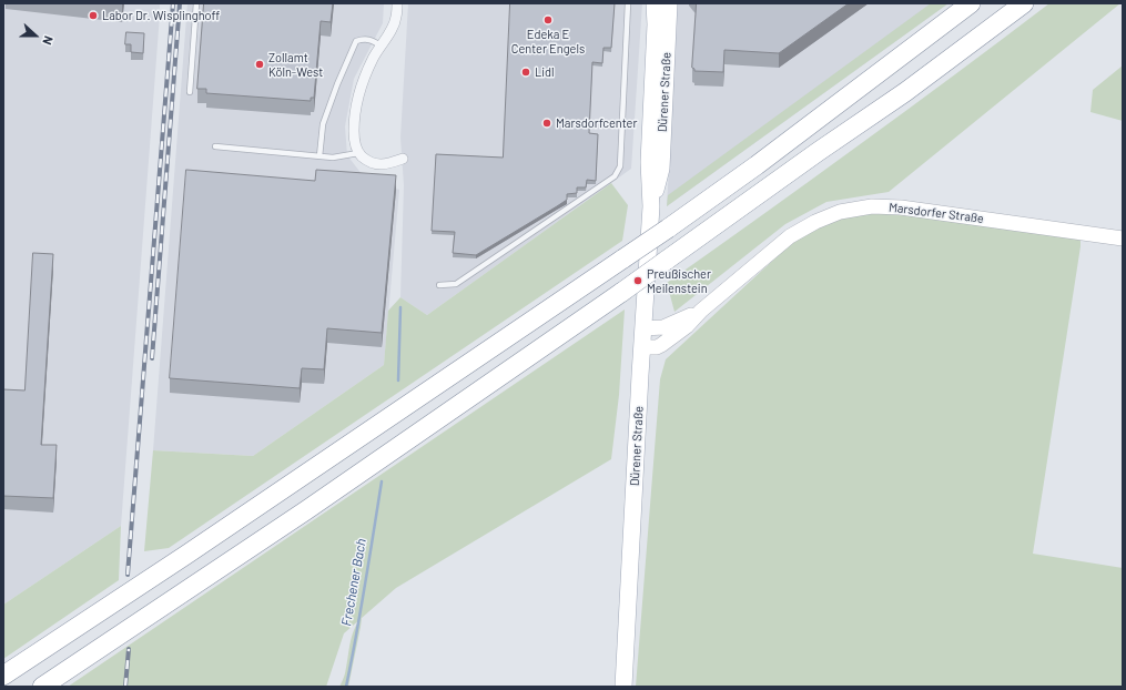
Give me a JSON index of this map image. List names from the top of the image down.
{
  "streets": {
    "main road": ["Dürener Straße"],
    "street": ["Marsdorfer Straße"]
  },
  "crossings": [
    ["Dürener Straße", "Marsdorfer Straße"]
  ],
  "water": ["Frechener Bach"],
  "places": [
    "Labor Dr. Wisplinghoff",
    "Edeka E Center Engels",
    "Zollamt Köln-West",
    "Lidl",
    "Marsdorfcenter",
    "Preußischer Meilenstein"
  ],
  "north": "right"
}
